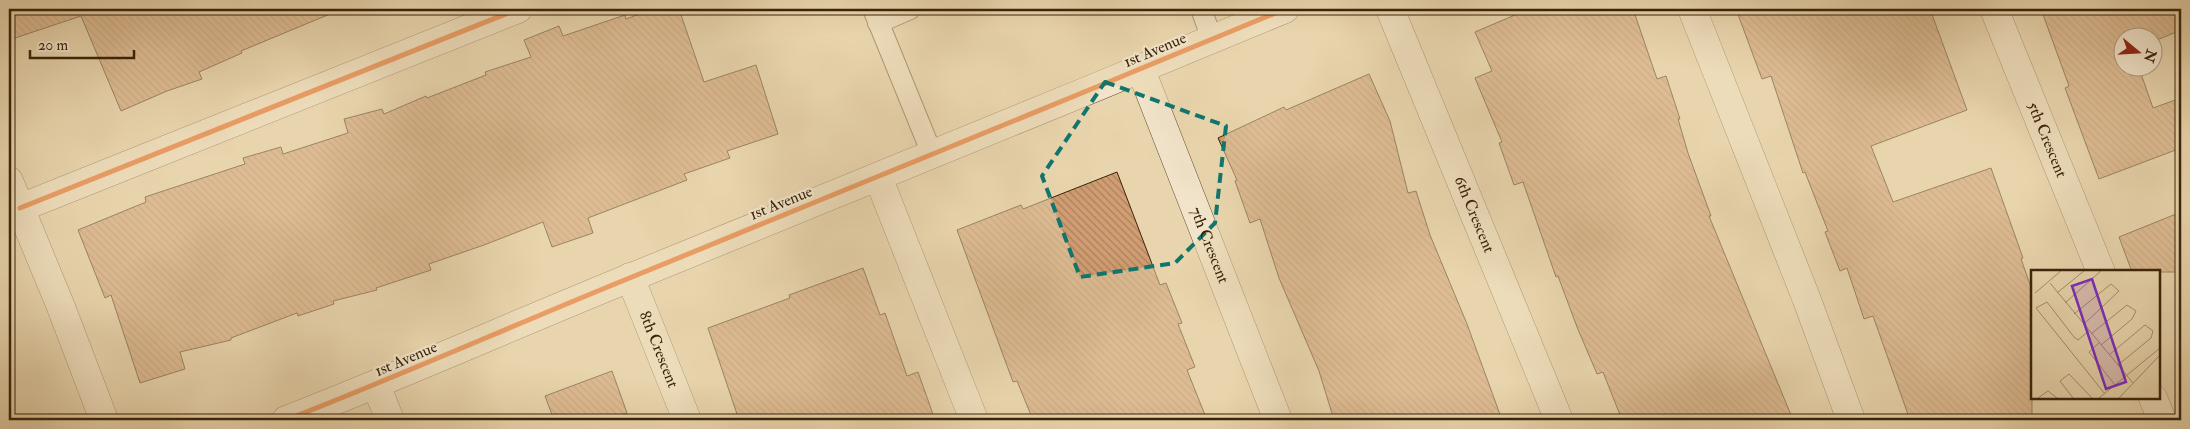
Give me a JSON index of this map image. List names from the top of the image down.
{
  "streets": {
    "street": [
      "1st Avenue",
      "5th Crescent",
      "6th Crescent",
      "7th Crescent",
      "8th Crescent"
    ]
  },
  "crossings": [
    ["1st Avenue", "7th Crescent"],
    ["1st Avenue", "8th Crescent"]
  ],
  "scale_bar": "20 m",
  "north": "right"
}
